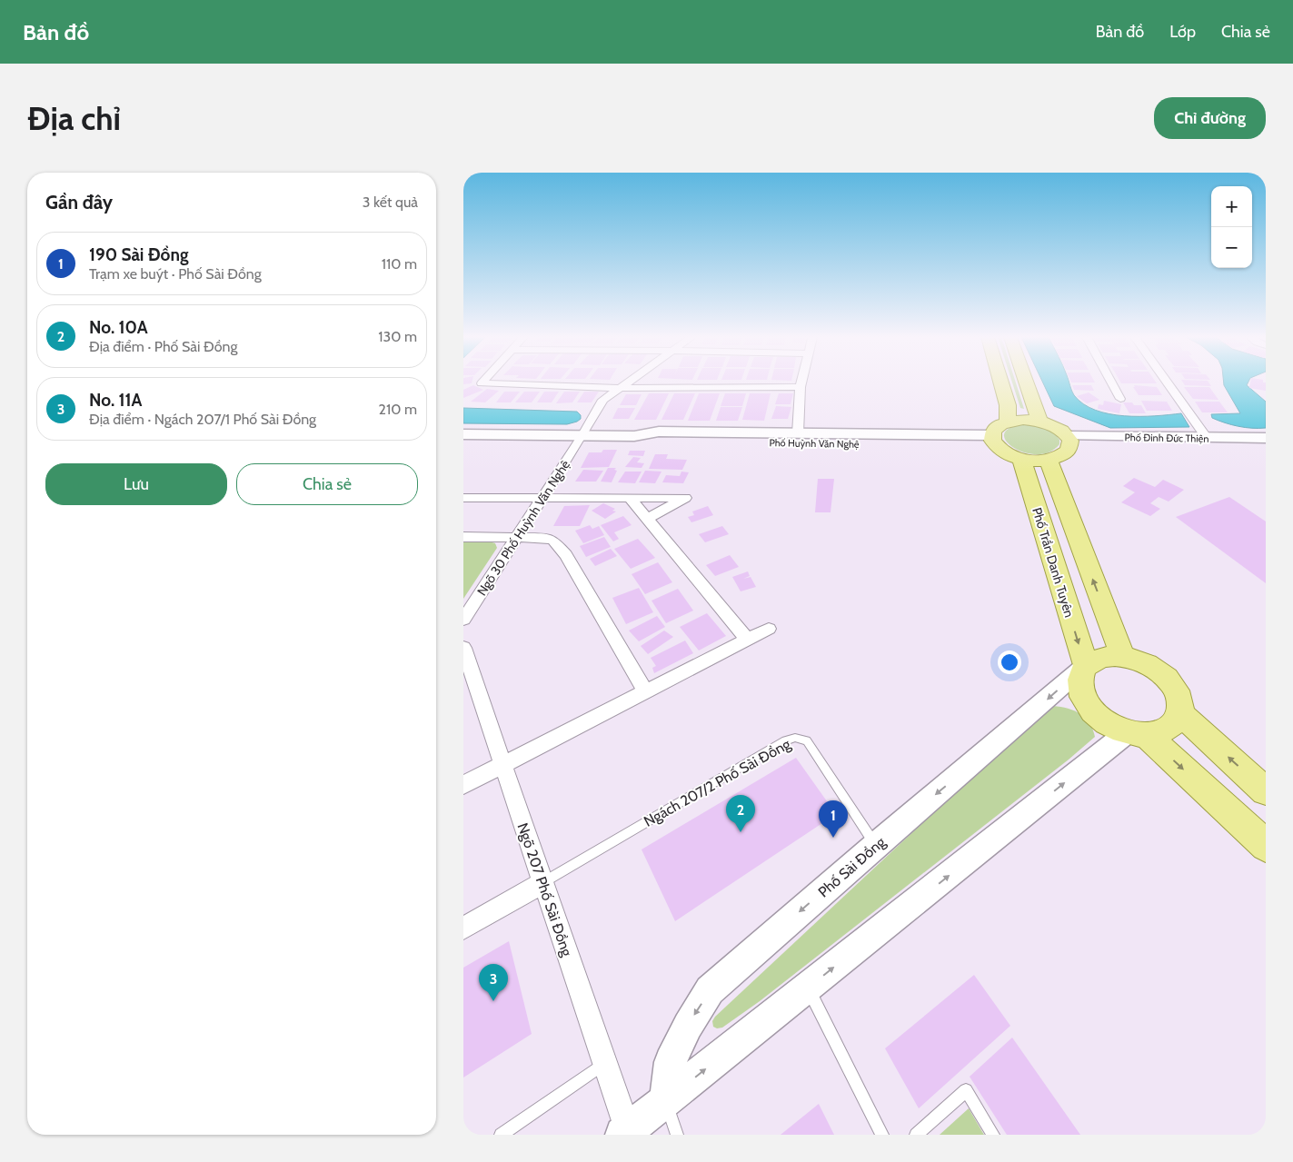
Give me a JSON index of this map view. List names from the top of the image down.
{
  "streets": {
    "main road": ["Phố Trần Danh Tuyên"],
    "street": [
      "Phố Đinh Đức Thiện",
      "Phố Huỳnh Văn Nghệ",
      "Ngõ 30 Phố Huỳnh Văn Nghệ",
      "Phố Sài Đồng",
      "Ngõ 207 Phố Sài Đồng"
    ],
    "lane": ["Ngách 207/2 Phố Sài Đồng"]
  },
  "crossings": [
    ["Phố Huỳnh Văn Nghệ", "Ngõ 30 Phố Huỳnh Văn Nghệ"],
    ["Phố Trần Danh Tuyên", "Phố Sài Đồng"],
    ["Ngách 207/2 Phố Sài Đồng", "Phố Sài Đồng"],
    ["Ngách 207/2 Phố Sài Đồng", "Ngõ 207 Phố Sài Đồng"]
  ],
  "page": {
    "header": "Bản đồ",
    "nav": ["Bản đồ", "Lớp", "Chia sẻ"],
    "buttons": [
      "Chỉ đường",
      ["Lưu", "Chia sẻ"]
    ],
    "title": "Địa chỉ",
    "heading": ["Gần đây", "3 kết quả"],
    "map_buttons": ["+", "−"],
    "list": [
      {
        "mark": "1",
        "name": "190 Sài Đồng",
        "note": "Trạm xe buýt · Phố Sài Đồng",
        "value": "110 m"
      },
      {
        "mark": "2",
        "name": "No. 10A",
        "note": "Địa điểm · Phố Sài Đồng",
        "value": "130 m"
      },
      {
        "mark": "3",
        "name": "No. 11A",
        "note": "Địa điểm · Ngách 207/1 Phố Sài Đồng",
        "value": "210 m"
      }
    ],
    "pins": ["2", "1", "3"]
  }
}
